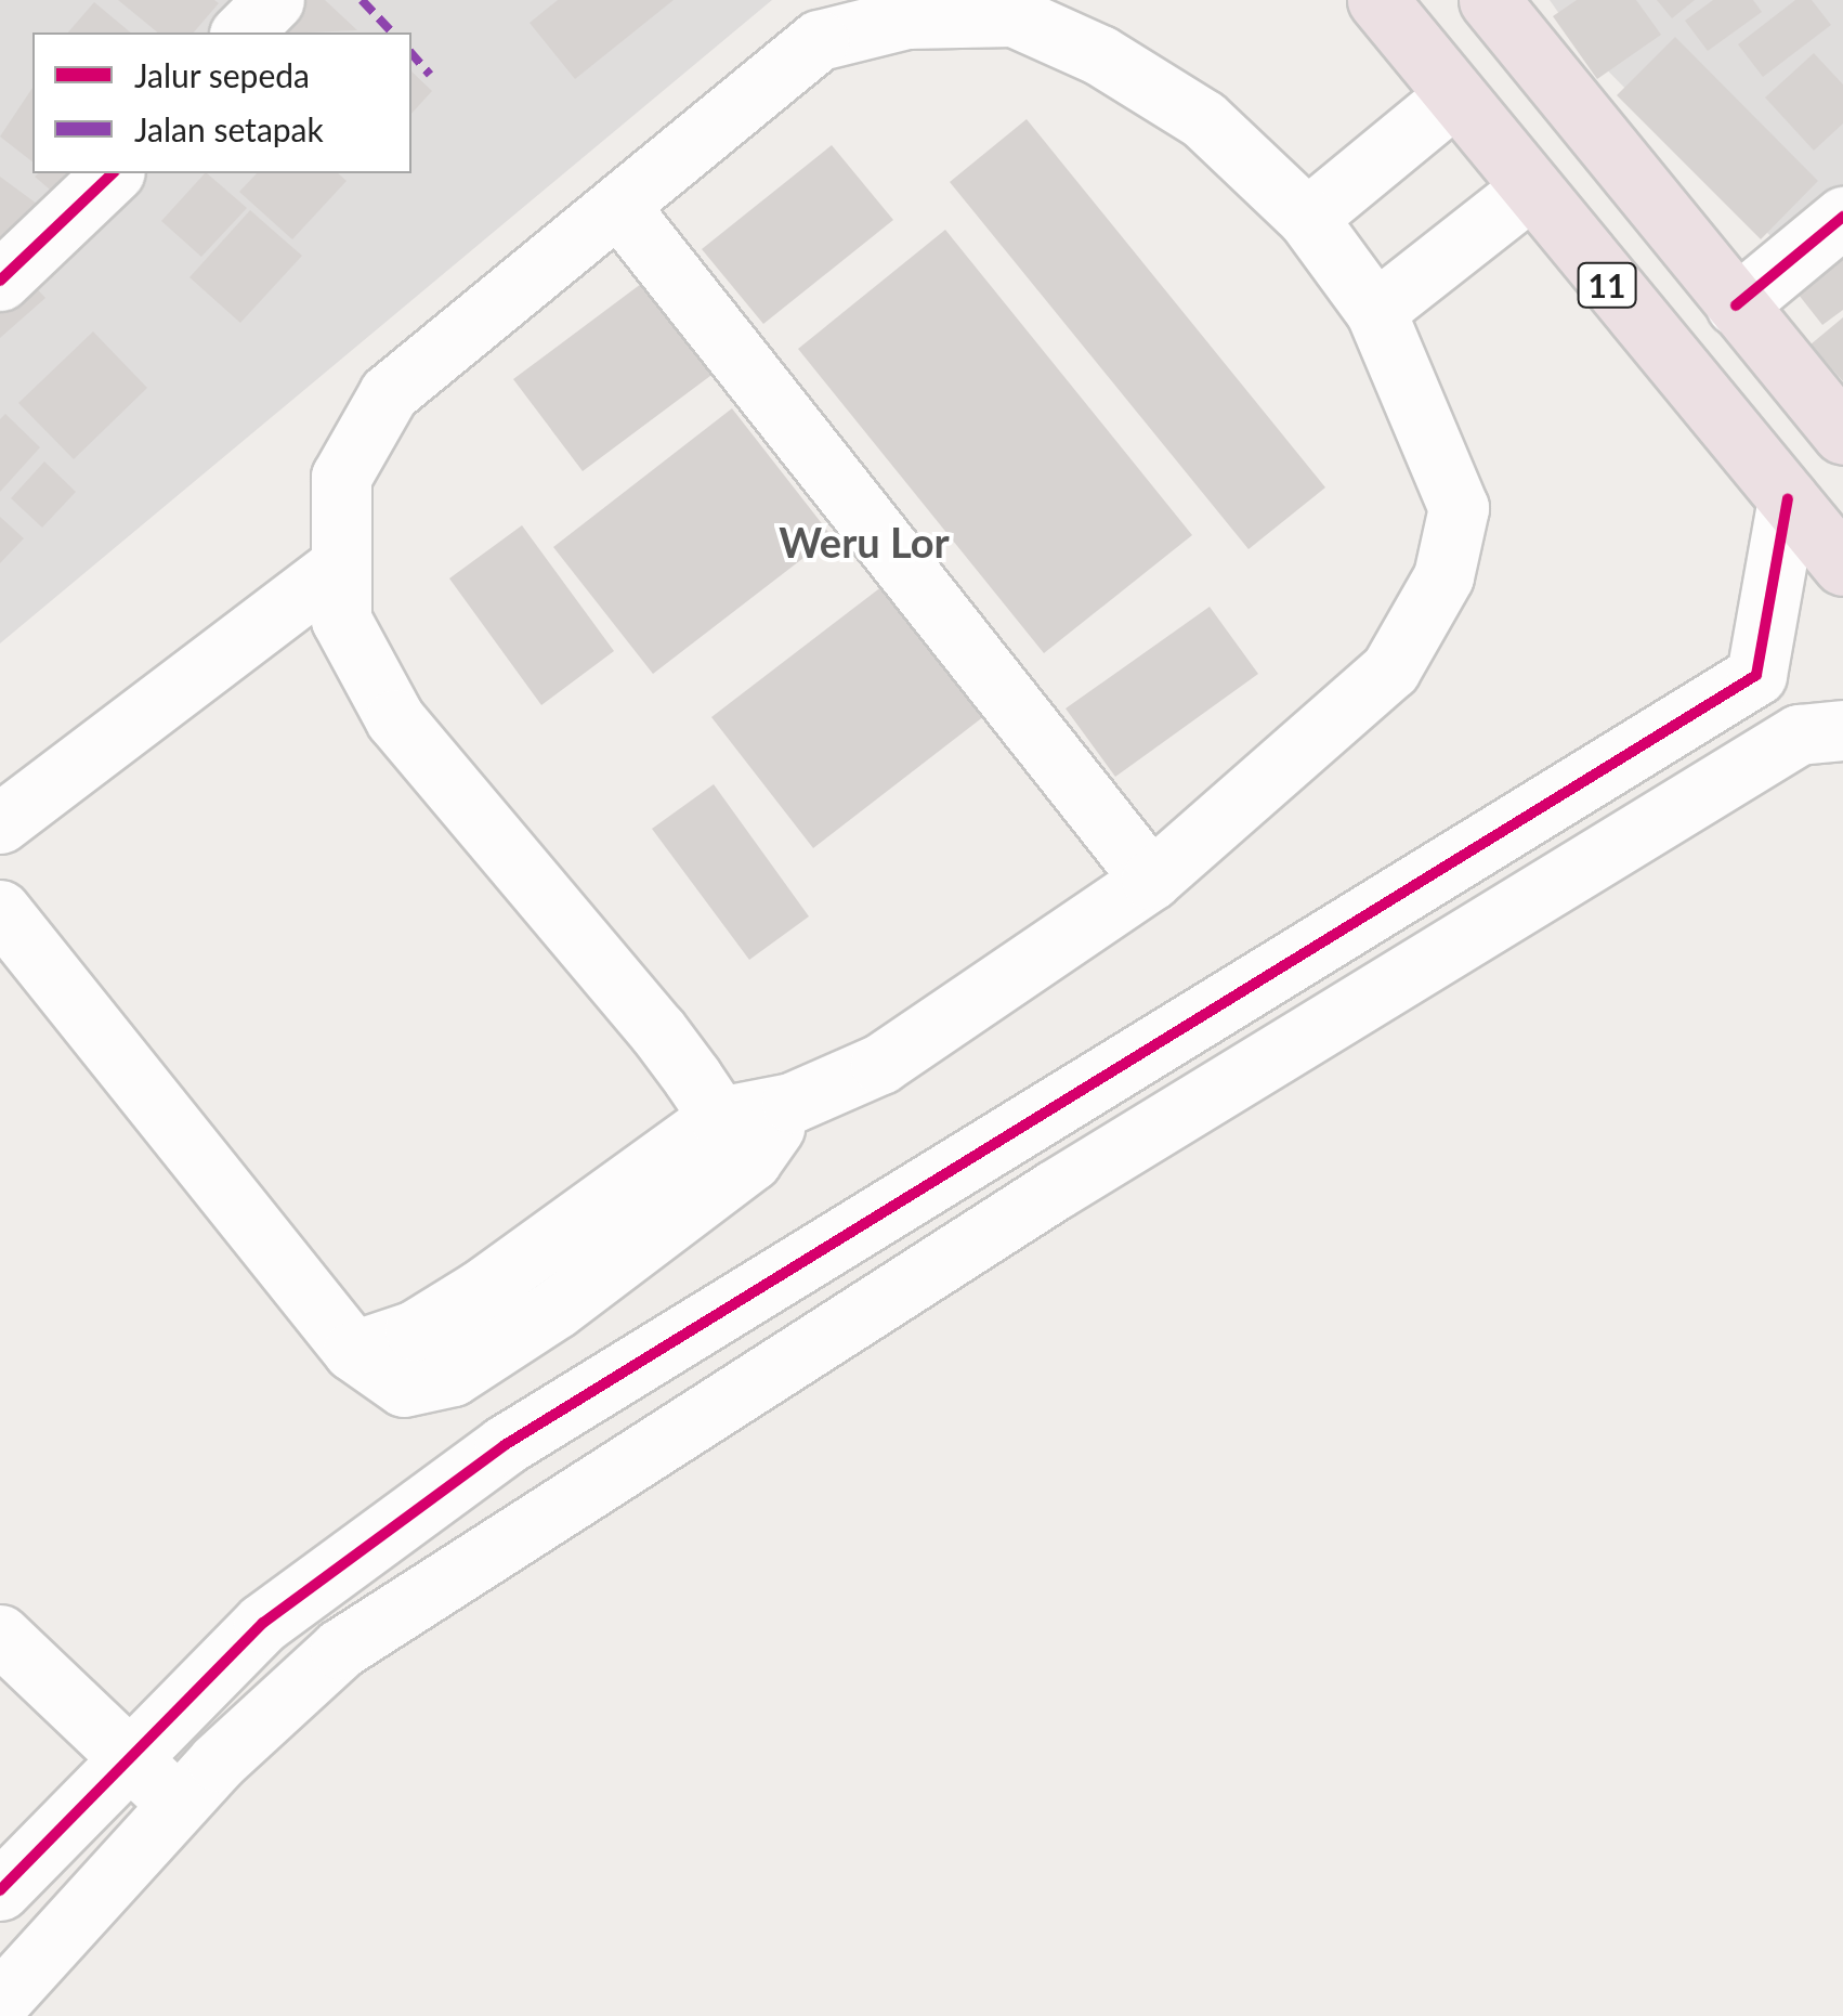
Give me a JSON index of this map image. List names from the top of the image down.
{
  "streets": {
    "highway": ["11"]
  },
  "districts": ["Weru Lor"],
  "legend": ["Jalur sepeda", "Jalan setapak"]
}
